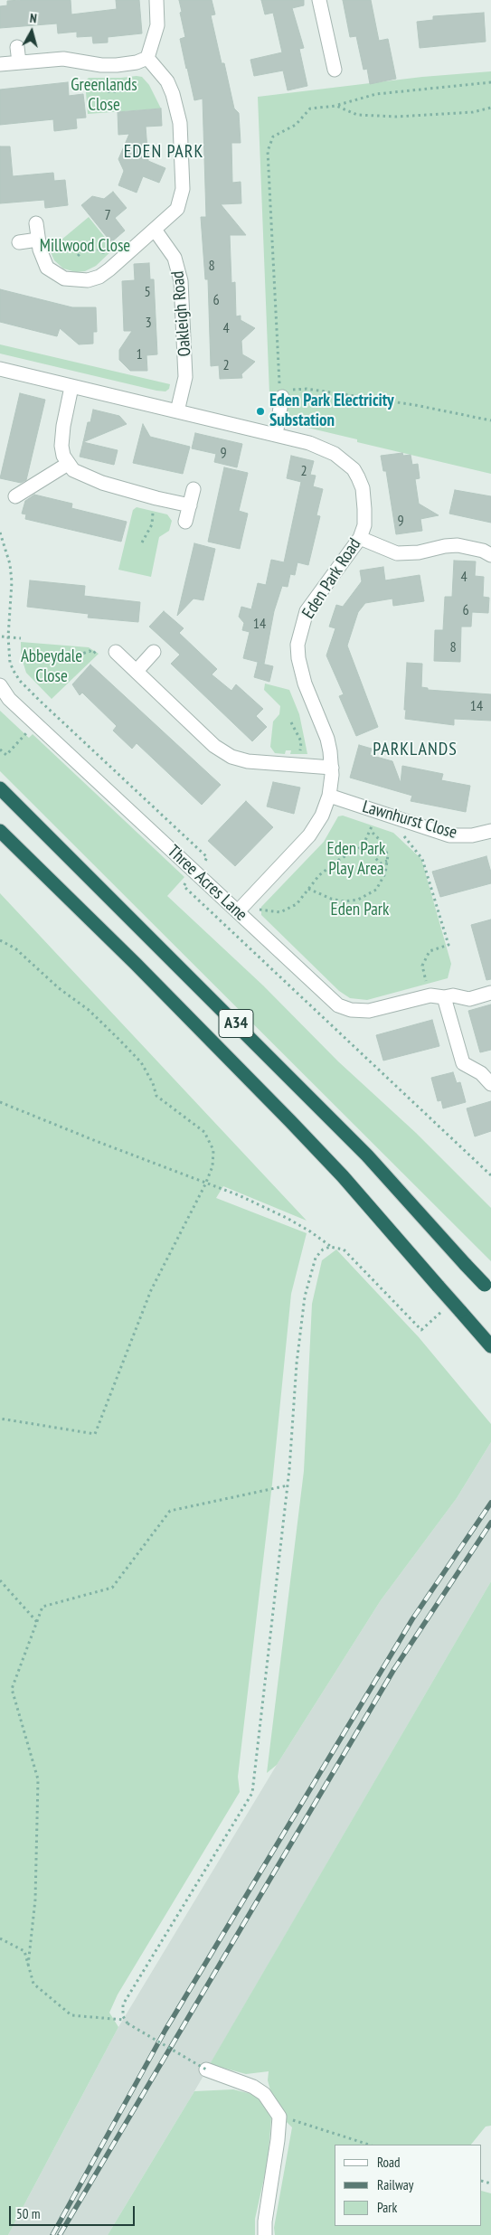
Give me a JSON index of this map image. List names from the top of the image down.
{
  "streets": {
    "highway": ["A34"],
    "street": [
      "Oakleigh Road",
      "Eden Park Road",
      "Lawnhurst Close",
      "Three Acres Lane"
    ]
  },
  "crossings": [
    ["Oakleigh Road", "Eden Park Road"],
    ["Eden Park Road", "Lawnhurst Close"],
    ["Eden Park Road", "Three Acres Lane"]
  ],
  "districts": ["EDEN PARK", "PARKLANDS"],
  "parks": [
    "Greenlands Close",
    "Millwood Close",
    "Abbeydale Close",
    "Eden Park Play Area",
    "Eden Park"
  ],
  "places": ["Eden Park Electricity Substation"],
  "house_numbers": [
    "7",
    "8",
    "5",
    "6",
    "3",
    "4",
    "1",
    "2",
    "9",
    "2",
    "9",
    "4",
    "6",
    "14",
    "8",
    "14"
  ],
  "legend": ["Road", "Railway", "Park"],
  "scale_bar": "50 m",
  "north": "top"
}
